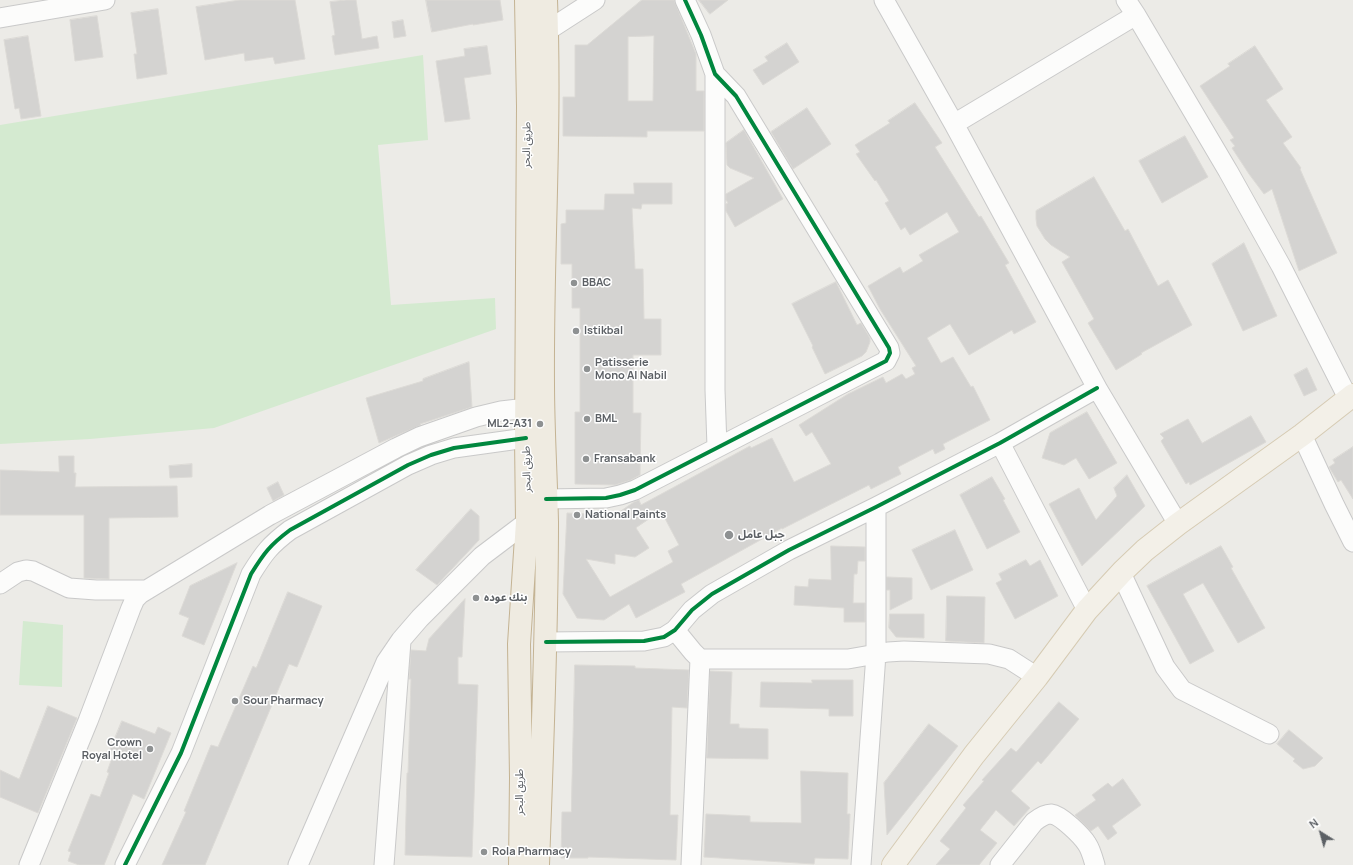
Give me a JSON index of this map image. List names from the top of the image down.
{
  "streets": {
    "highway": ["طريق البحر"]
  },
  "places": [
    "BBAC",
    "Istikbal",
    "Patisserie Mono Al Nabil",
    "BML",
    "ML2-A31",
    "Fransabank",
    "National Paints",
    "جبل عامل",
    "بنك عوده",
    "Sour Pharmacy",
    "Crown Royal Hotel",
    "Rola Pharmacy"
  ],
  "north": "top left"
}
